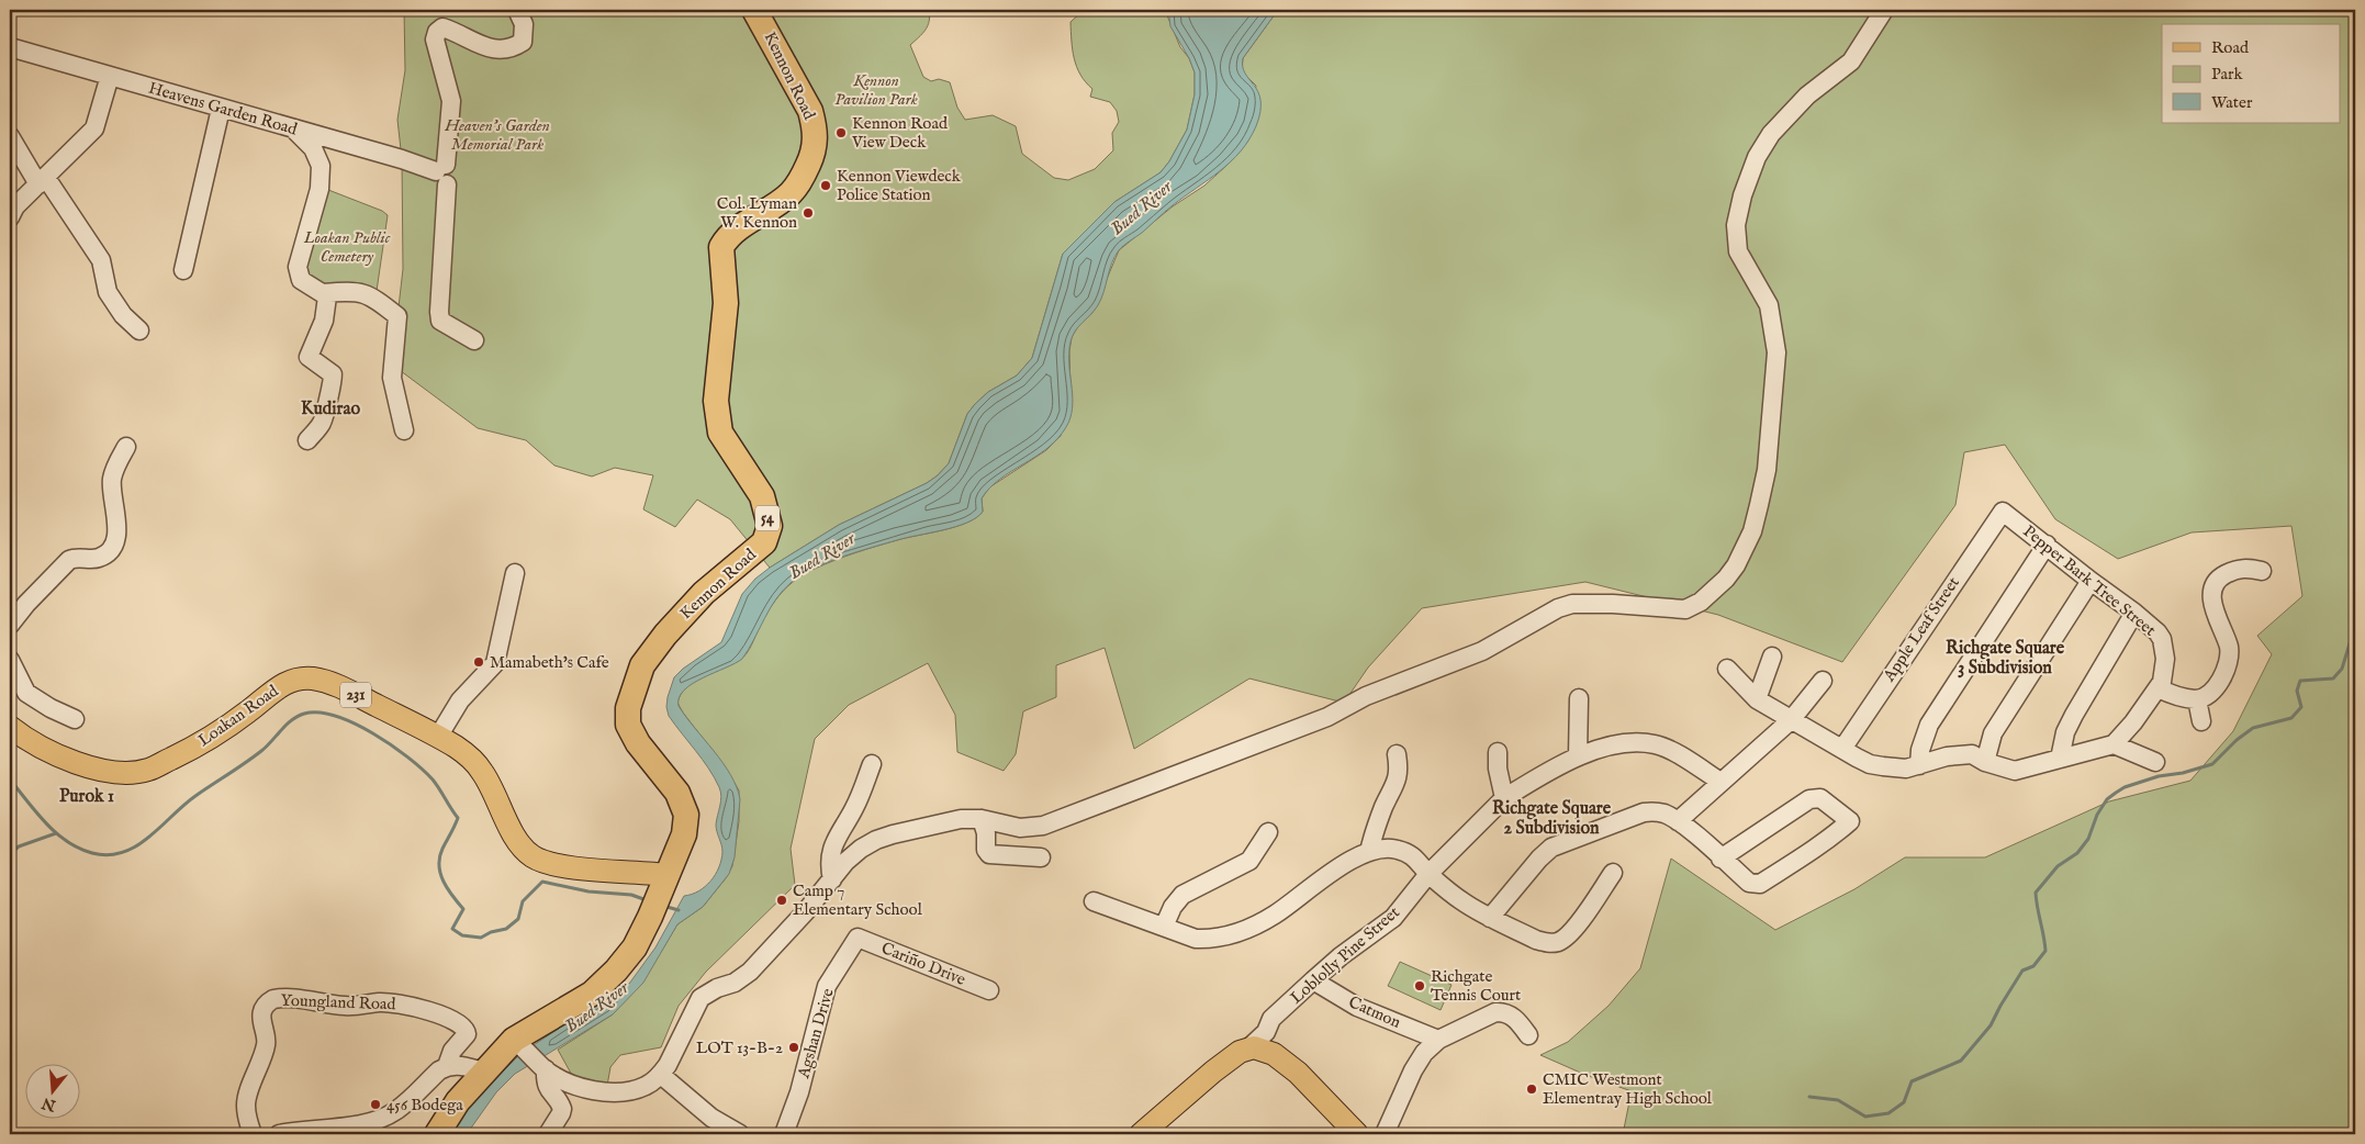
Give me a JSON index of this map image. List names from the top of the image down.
{
  "streets": {
    "highway": ["Kennon Road", "54"],
    "main road": ["231", "Loakan Road"],
    "street": [
      "Heavens Garden Road",
      "Pepper Bark Tree Street",
      "Apple Leaf Street",
      "Loblolly Pine Street",
      "Cariño Drive",
      "Youngland Road",
      "Catmon",
      "Agshan Drive"
    ]
  },
  "crossings": [
    ["Kennon Road", "Loakan Road"],
    ["Pepper Bark Tree Street", "Apple Leaf Street"],
    ["Loblolly Pine Street", "Catmon"],
    ["Cariño Drive", "Agshan Drive"]
  ],
  "districts": [
    "Kudirao",
    "Richgate Square 3 Subdivision",
    "Purok 1",
    "Richgate Square 2 Subdivision"
  ],
  "water": ["Bued River"],
  "parks": ["Kennon Pavilion Park", "Heaven's Garden Memorial Park", "Loakan Public Cemetery"],
  "places": [
    "Kennon Road View Deck",
    "Kennon Viewdeck Police Station",
    "Col. Lyman W. Kennon",
    "Mamabeth's Cafe",
    "Camp 7 Elementary School",
    "Richgate Tennis Court",
    "LOT 13-B-2",
    "CMIC Westmont Elementray High School",
    "456 Bodega"
  ],
  "legend": ["Road", "Park", "Water"],
  "north": "bottom"
}
